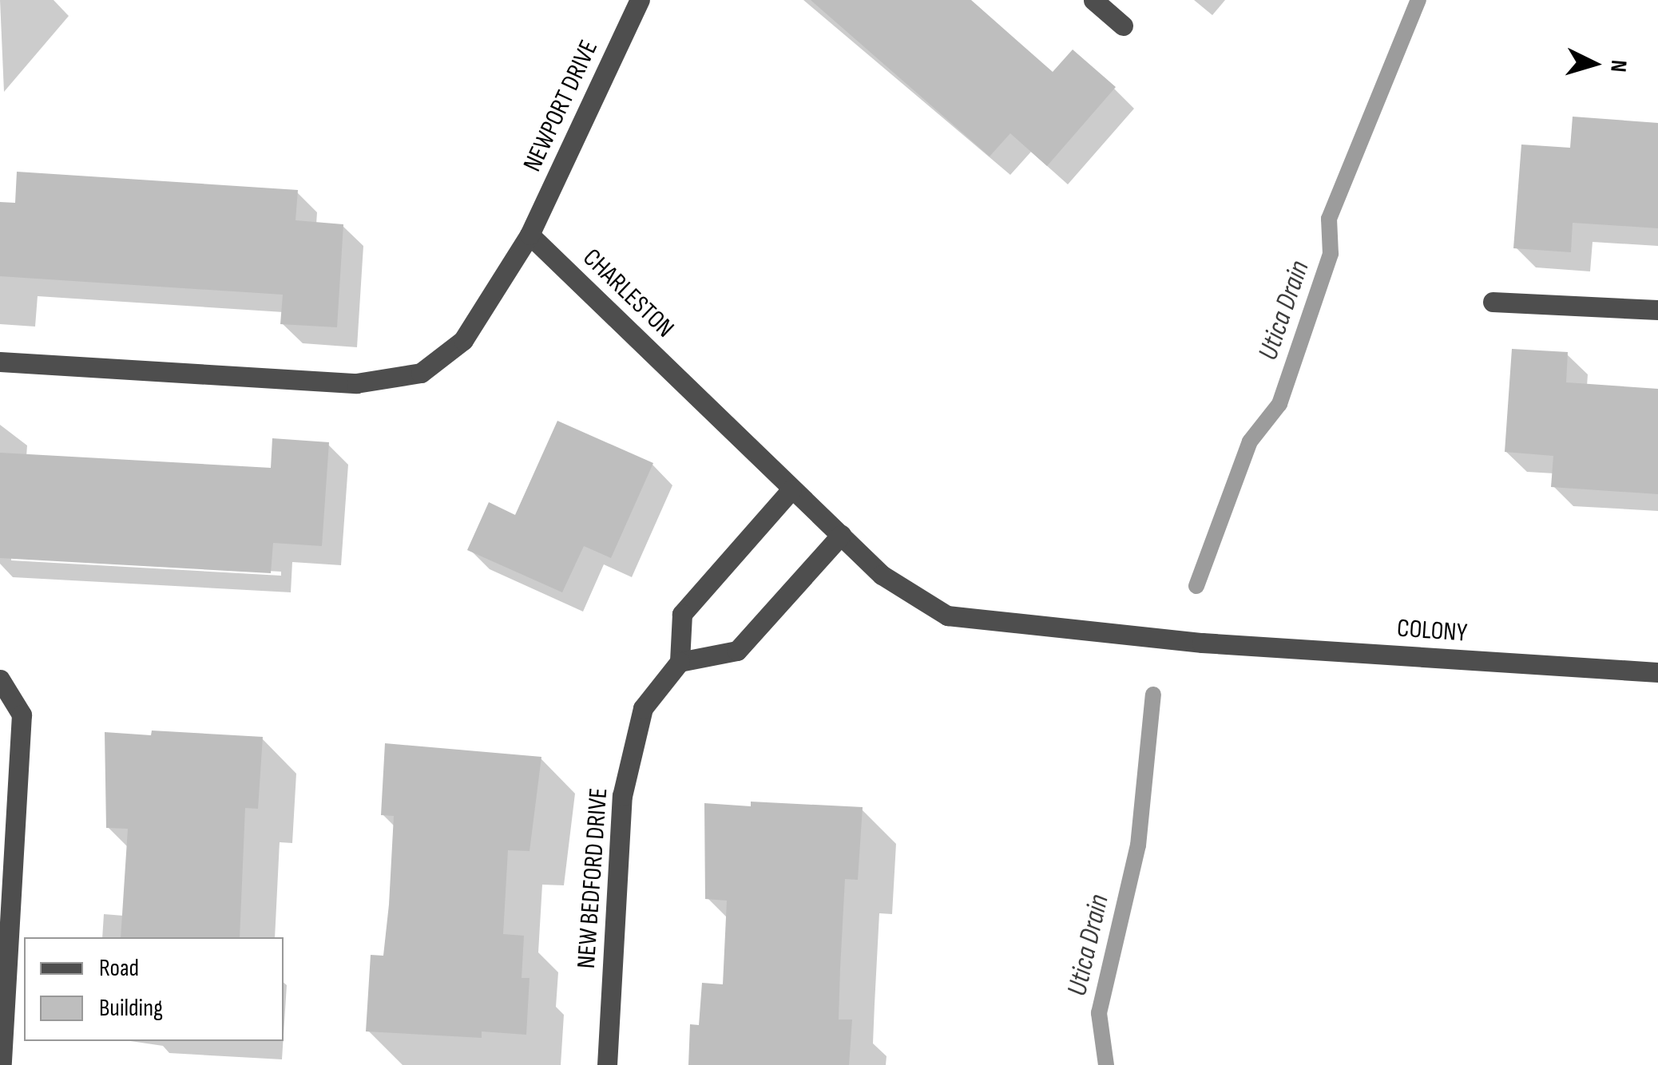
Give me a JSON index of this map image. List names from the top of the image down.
{
  "streets": {
    "street": [
      "NEWPORT DRIVE",
      "CHARLESTON",
      "COLONY",
      "NEW BEDFORD DRIVE"
    ]
  },
  "crossings": [
    ["NEWPORT DRIVE", "CHARLESTON"],
    ["CHARLESTON", "COLONY"]
  ],
  "water": ["Utica Drain"],
  "legend": ["Road", "Building"],
  "north": "right"
}
